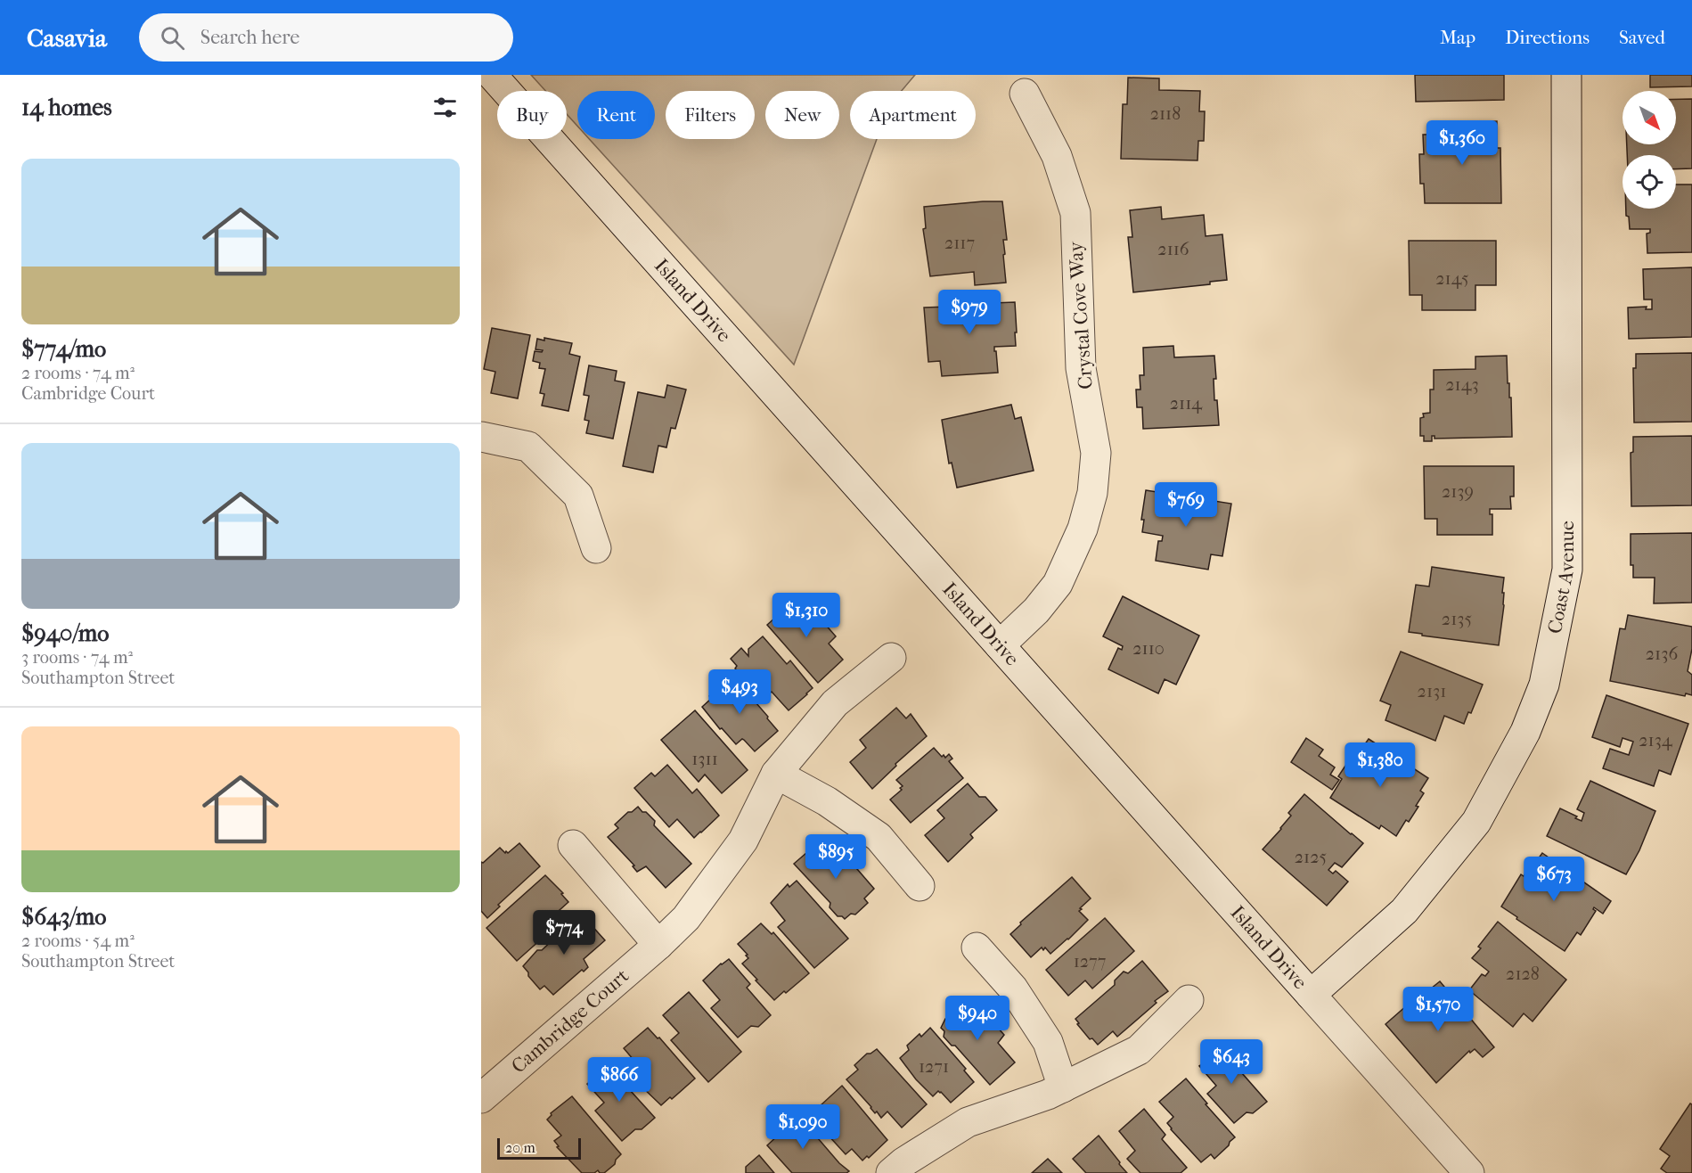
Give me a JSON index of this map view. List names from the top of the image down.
{
  "streets": {
    "street": [
      "Island Drive",
      "Crystal Cove Way",
      "Coast Avenue",
      "Cambridge Court"
    ]
  },
  "crossings": [
    ["Island Drive", "Crystal Cove Way"],
    ["Island Drive", "Coast Avenue"]
  ],
  "house_numbers": [
    "2118",
    "2117",
    "2116",
    "2145",
    "2143",
    "2114",
    "2139",
    "2135",
    "2110",
    "2136",
    "2131",
    "2134",
    "1311",
    "2125",
    "1277",
    "2128",
    "1271"
  ],
  "scale_bar": "20 m",
  "north": "bottom right",
  "page": {
    "header": "Casavia",
    "search": "Search here",
    "nav": ["Map", "Directions", "Saved"],
    "heading": "14 homes",
    "chip": [
      "Buy",
      "Rent",
      "Filters",
      "New",
      "Apartment"
    ],
    "price": [
      "$1,360",
      "$979",
      "$769",
      "$1,310",
      "$493",
      "$1,380",
      "$895",
      "$673",
      "$774",
      "$1,570",
      "$940",
      "$643",
      "$866",
      "$1,090"
    ],
    "list": [
      {
        "name": "$774/mo",
        "note": "2 rooms · 74 m² · Cambridge Court"
      },
      {
        "name": "$940/mo",
        "note": "3 rooms · 74 m² · Southampton Street"
      },
      {
        "name": "$643/mo",
        "note": "2 rooms · 54 m² · Southampton Street"
      }
    ],
    "scale": "20 m"
  }
}
